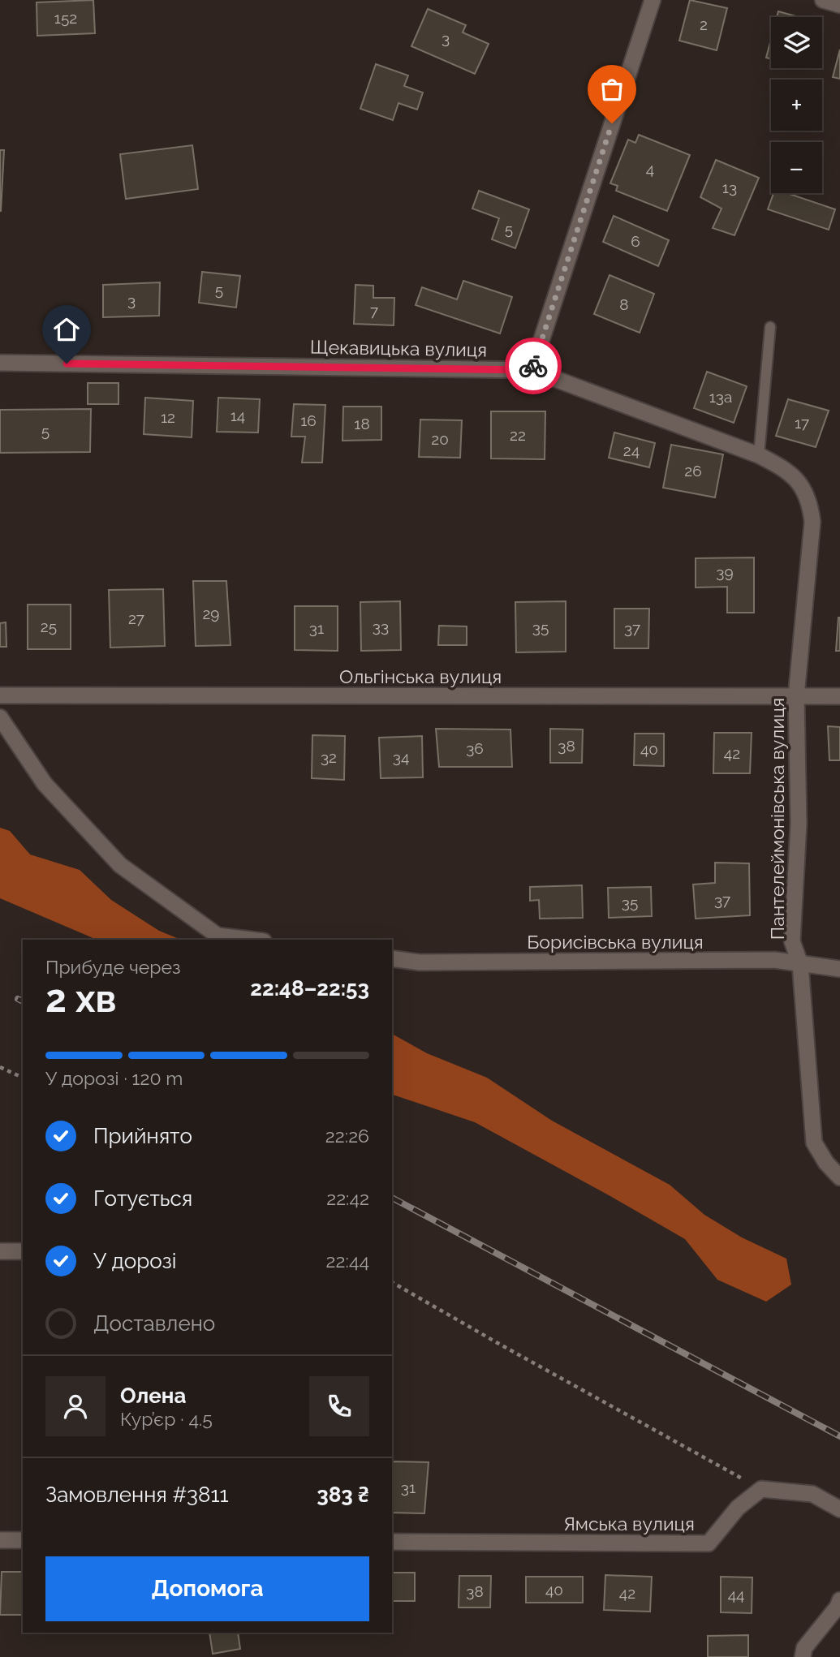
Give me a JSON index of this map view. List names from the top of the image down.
{
  "streets": {
    "street": [
      "Щекавицька вулиця",
      "Ольгінська вулиця",
      "Пантелеймонівська вулиця",
      "Борисівська вулиця",
      "Ямська вулиця"
    ]
  },
  "crossings": [
    ["Щекавицька вулиця", "Пантелеймонівська вулиця"],
    ["Ольгінська вулиця", "Пантелеймонівська вулиця"],
    ["Пантелеймонівська вулиця", "Борисівська вулиця"]
  ],
  "house_numbers": [
    "152",
    "2",
    "3",
    "4",
    "13",
    "5",
    "6",
    "5",
    "3",
    "8",
    "7",
    "13а",
    "14",
    "12",
    "16",
    "17",
    "18",
    "5",
    "22",
    "20",
    "24",
    "26",
    "39",
    "29",
    "27",
    "25",
    "33",
    "35",
    "31",
    "37",
    "38",
    "36",
    "40",
    "42",
    "32",
    "34",
    "37",
    "35",
    "31",
    "40",
    "38",
    "42",
    "44"
  ],
  "page": {
    "map_buttons": ["+", "−"],
    "heading": ["2 хв", "Прибуде через", "22:48–22:53"],
    "panel": [
      "Олена",
      "Кур’єр · 4.5",
      "Замовлення #3811",
      "383 ₴"
    ],
    "bar": "У дорозі · 120 m",
    "list": [
      ["Прийнято", "22:26"],
      ["Готується", "22:42"],
      ["У дорозі", "22:44"],
      "Доставлено"
    ],
    "buttons": "Допомога"
  }
}
